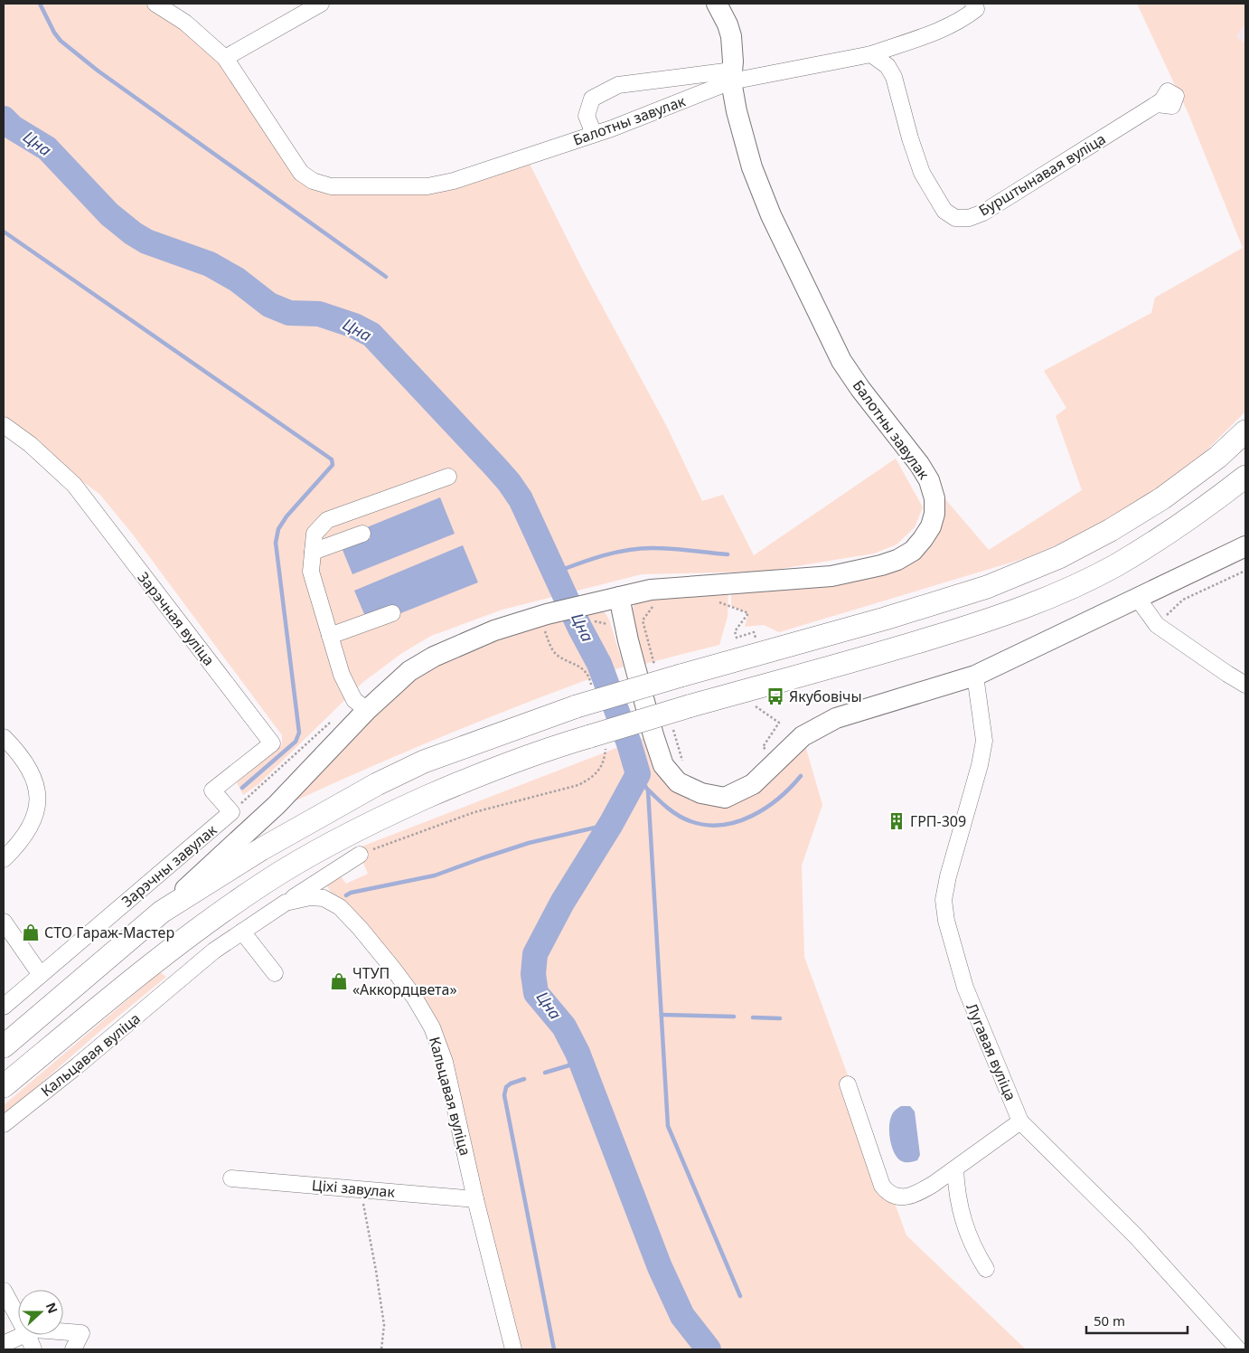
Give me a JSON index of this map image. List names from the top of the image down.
{
  "streets": {
    "main road": ["Балотны завулак"],
    "street": [
      "Бурштынавая вуліца",
      "Зарэчная вуліца",
      "Зарэчны завулак",
      "Лугавая вуліца",
      "Кальцавая вуліца",
      "Ціхі завулак"
    ]
  },
  "crossings": [
    ["Зарэчная вуліца", "Зарэчны завулак"],
    ["Кальцавая вуліца", "Ціхі завулак"]
  ],
  "water": ["Цна"],
  "places": {
    "bus stop": ["Якубовічы"],
    "building": ["ГРП-309"],
    "shop": ["СТО Гараж-Мастер", "ЧТУП «Аккордцвета»"]
  },
  "scale_bar": "50 m",
  "north": "right"
}
